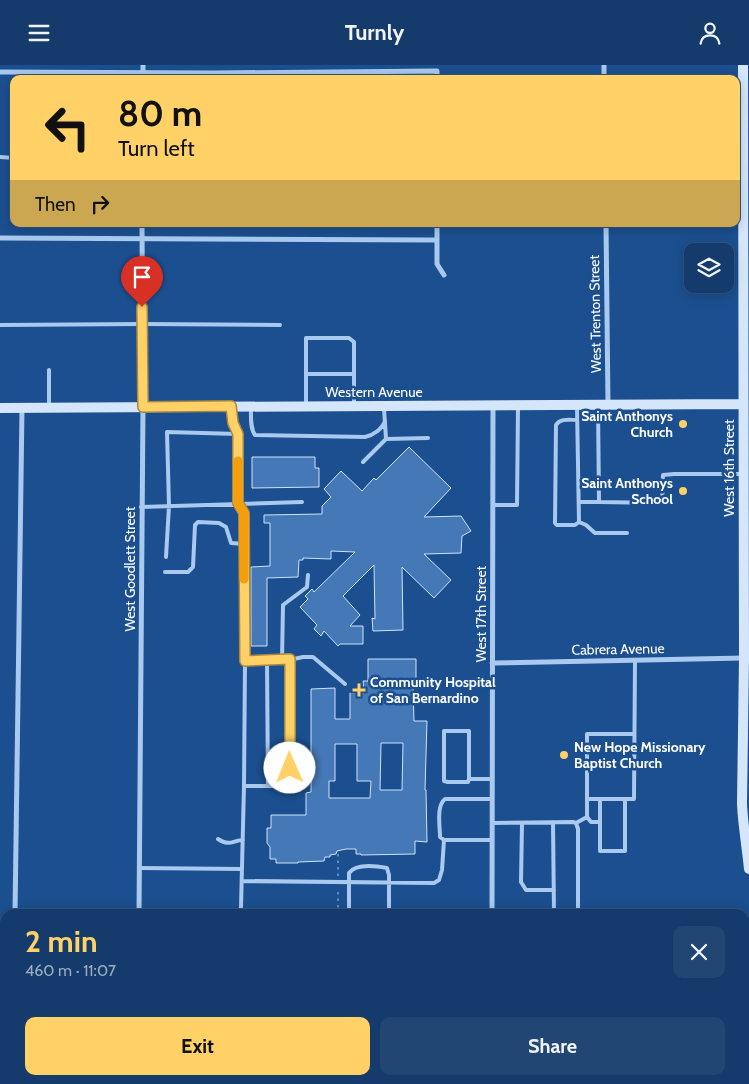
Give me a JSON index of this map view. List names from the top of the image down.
{
  "streets": {
    "street": [
      "West Trenton Street",
      "Western Avenue",
      "West 16th Street",
      "West Goodlett Street",
      "West 17th Street",
      "Cabrera Avenue"
    ]
  },
  "crossings": [
    ["West Trenton Street", "Western Avenue"],
    ["Western Avenue", "West 16th Street"],
    ["Western Avenue", "West Goodlett Street"],
    ["Western Avenue", "West 17th Street"],
    ["West 16th Street", "Cabrera Avenue"],
    ["West 17th Street", "Cabrera Avenue"]
  ],
  "places": {
    "other": ["Saint Anthonys Church", "Saint Anthonys School", "New Hope Missionary Baptist Church"],
    "health": ["Community Hospital of San Bernardino"]
  },
  "page": {
    "header": "Turnly",
    "turn": ["80 m", "Turn left"],
    "then": "Then",
    "heading": ["2 min", "460 m · 11:07"],
    "buttons": ["Exit", "Share"]
  }
}
